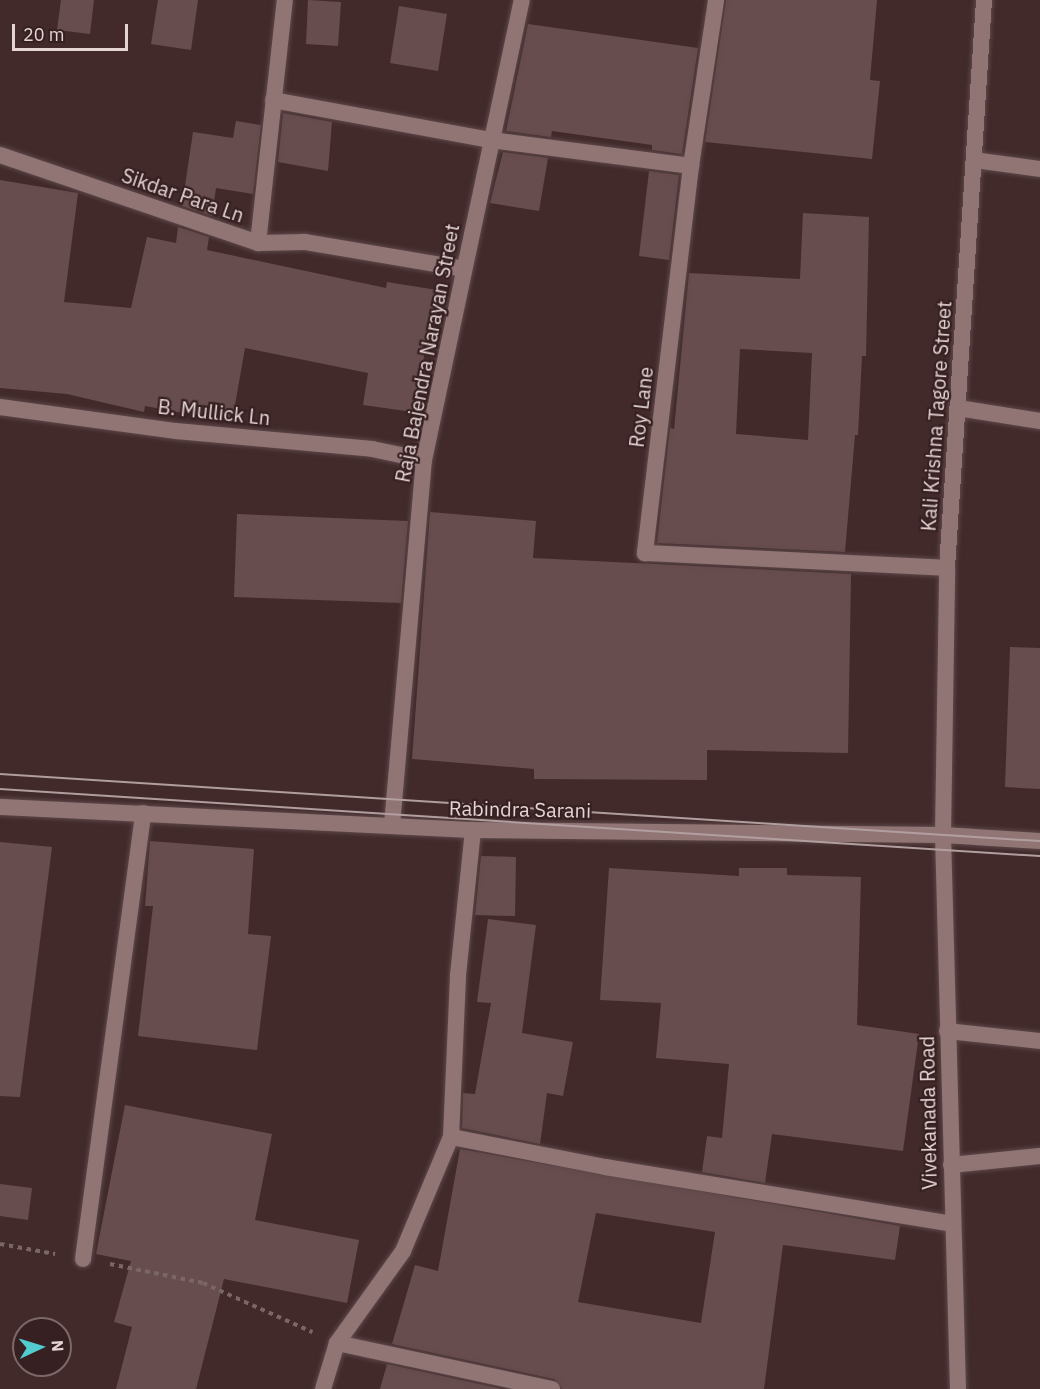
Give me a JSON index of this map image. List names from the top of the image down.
{
  "streets": {
    "main road": [
      "Sikdar Para Ln",
      "Raja Bajendra Narayan Street",
      "Roy Lane",
      "B. Mullick Ln",
      "Kali Krishna Tagore Street",
      "Rabindra Sarani",
      "Vivekanada Road"
    ]
  },
  "crossings": [
    ["Raja Bajendra Narayan Street", "B. Mullick Ln"],
    ["Raja Bajendra Narayan Street", "Rabindra Sarani"],
    ["Roy Lane", "Kali Krishna Tagore Street"],
    ["Kali Krishna Tagore Street", "Rabindra Sarani"],
    ["Kali Krishna Tagore Street", "Vivekanada Road"],
    ["Rabindra Sarani", "Vivekanada Road"]
  ],
  "scale_bar": "20 m",
  "north": "right"
}
